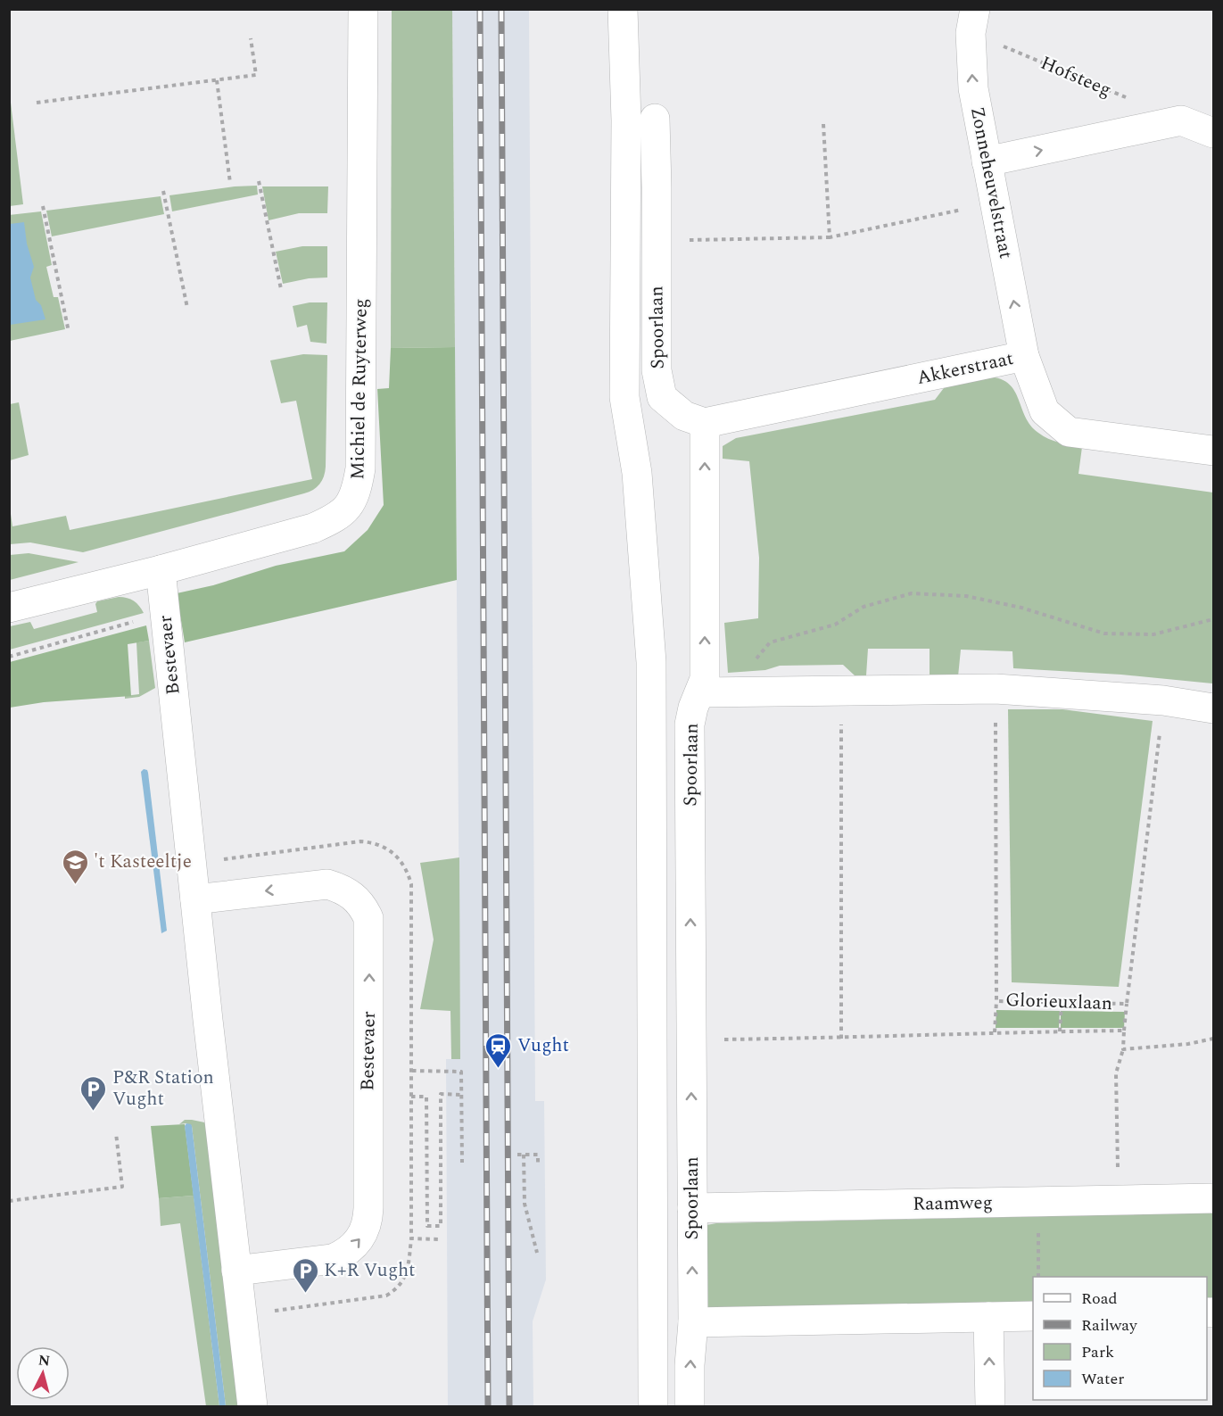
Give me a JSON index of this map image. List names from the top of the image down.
{
  "streets": {
    "street": [
      "Zonneheuvelstraat",
      "Spoorlaan",
      "Akkerstraat",
      "Michiel de Ruyterweg",
      "Bestevaer",
      "Raamweg"
    ],
    "path": ["Hofsteeg", "Glorieuxlaan"]
  },
  "crossings": [
    ["Hofsteeg", "Zonneheuvelstraat"],
    ["Zonneheuvelstraat", "Akkerstraat"],
    ["Spoorlaan", "Akkerstraat"],
    ["Spoorlaan", "Raamweg"],
    ["Michiel de Ruyterweg", "Bestevaer"]
  ],
  "one_way": ["Zonneheuvelstraat"],
  "places": {
    "school or university": ["'t Kasteeltje"],
    "station": ["Vught"],
    "parking": ["P&R Station Vught", "K+R Vught"]
  },
  "legend": [
    "Road",
    "Railway",
    "Park",
    "Water"
  ],
  "north": "top"
}
